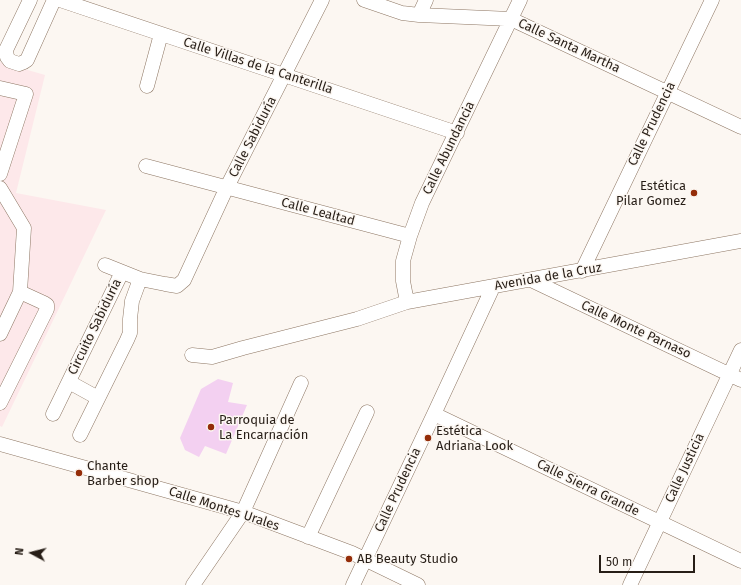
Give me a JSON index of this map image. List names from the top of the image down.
{
  "streets": {
    "street": [
      "Calle Santa Martha",
      "Calle Villas de la Canterilla",
      "Calle Prudencia",
      "Calle Sabiduría",
      "Calle Abundancia",
      "Calle Lealtad",
      "Avenida de la Cruz",
      "Circuito Sabiduría",
      "Calle Monte Parnaso",
      "Calle Justicia",
      "Calle Sierra Grande",
      "Calle Montes Urales"
    ]
  },
  "crossings": [
    ["Calle Santa Martha", "Calle Prudencia"],
    ["Calle Santa Martha", "Calle Abundancia"],
    ["Calle Villas de la Canterilla", "Calle Sabiduría"],
    ["Calle Villas de la Canterilla", "Calle Abundancia"],
    ["Calle Prudencia", "Avenida de la Cruz"],
    ["Calle Prudencia", "Calle Sierra Grande"],
    ["Calle Prudencia", "Calle Montes Urales"],
    ["Calle Sabiduría", "Calle Lealtad"],
    ["Calle Sabiduría", "Circuito Sabiduría"],
    ["Calle Abundancia", "Calle Lealtad"],
    ["Calle Abundancia", "Avenida de la Cruz"],
    ["Avenida de la Cruz", "Calle Monte Parnaso"],
    ["Calle Monte Parnaso", "Calle Justicia"],
    ["Calle Justicia", "Calle Sierra Grande"]
  ],
  "places": [
    "Estética Pilar Gomez",
    "Parroquia de La Encarnación",
    "Estética Adriana Look",
    "Chante Barber shop",
    "AB Beauty Studio"
  ],
  "scale_bar": "50 m",
  "north": "left"
}
